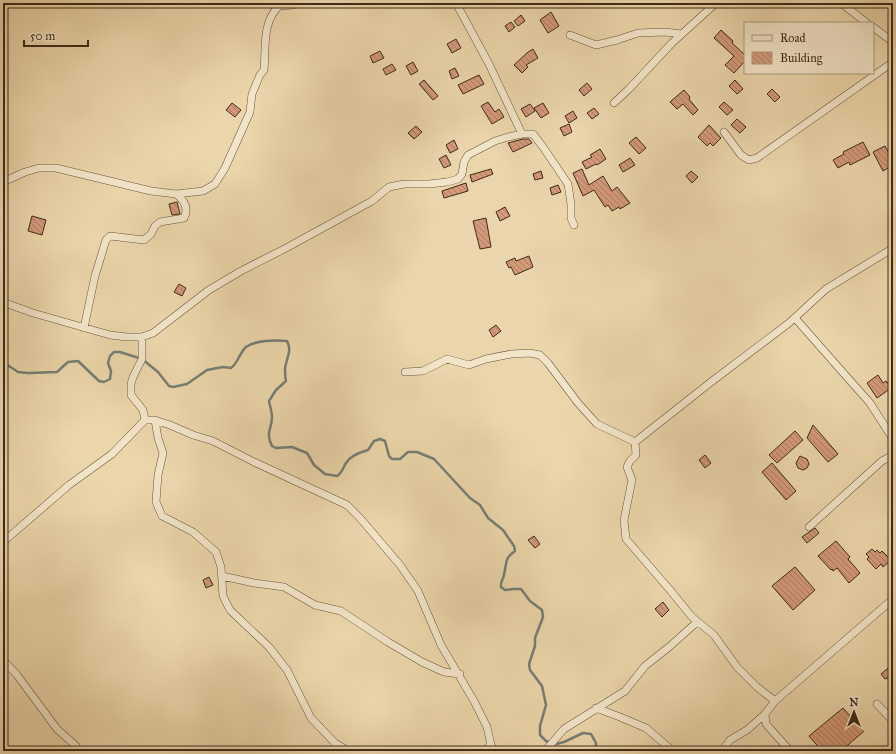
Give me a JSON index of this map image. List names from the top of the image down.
{
  "legend": ["Road", "Building"],
  "scale_bar": "50 m",
  "north": "top"
}
